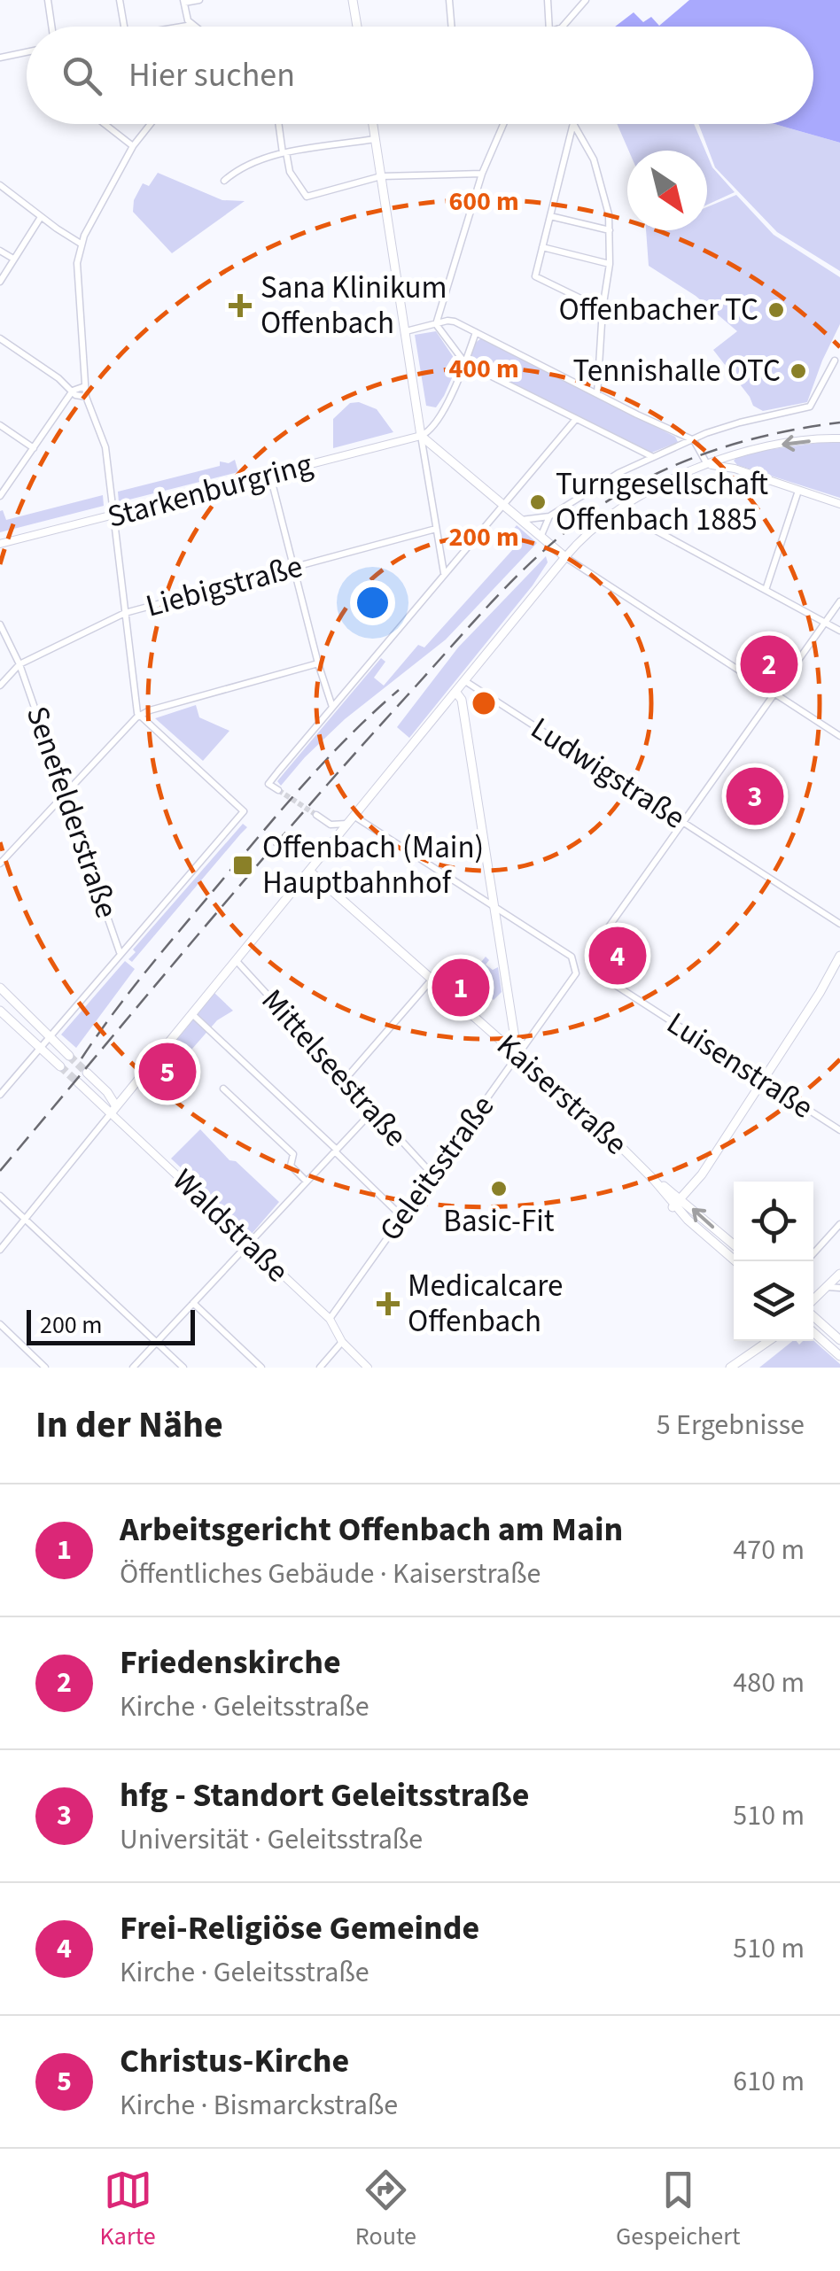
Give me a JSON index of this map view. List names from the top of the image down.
{
  "streets": {
    "main road": ["Kaiserstraße", "Waldstraße"],
    "street": [
      "Starkenburgring",
      "Liebigstraße",
      "Ludwigstraße",
      "Senefelderstraße",
      "Luisenstraße",
      "Mittelseestraße",
      "Geleitsstraße"
    ]
  },
  "crossings": [
    ["Liebigstraße", "Senefelderstraße"],
    ["Ludwigstraße", "Luisenstraße"],
    ["Mittelseestraße", "Geleitsstraße"],
    ["Kaiserstraße", "Geleitsstraße"],
    ["Geleitsstraße", "Waldstraße"]
  ],
  "places": {
    "health": ["Sana Klinikum Offenbach", "Medicalcare Offenbach"],
    "other": [
      "Offenbacher TC",
      "Tennishalle OTC",
      "Turngesellschaft Offenbach 1885",
      "Basic-Fit"
    ],
    "transit": ["Offenbach (Main) Hauptbahnhof"]
  },
  "scale_bar": "200 m",
  "north": "bottom right",
  "page": {
    "search": "Hier suchen",
    "pins": [
      "2",
      "3",
      "4",
      "1",
      "5"
    ],
    "scale": "200 m",
    "heading": ["In der Nähe", "5 Ergebnisse"],
    "list": [
      {
        "mark": "1",
        "name": "Arbeitsgericht Offenbach am Main",
        "note": "Öffentliches Gebäude · Kaiserstraße",
        "value": "470 m"
      },
      {
        "mark": "2",
        "name": "Friedenskirche",
        "note": "Kirche · Geleitsstraße",
        "value": "480 m"
      },
      {
        "mark": "3",
        "name": "hfg - Standort Geleitsstraße",
        "note": "Universität · Geleitsstraße",
        "value": "510 m"
      },
      {
        "mark": "4",
        "name": "Frei-Religiöse Gemeinde",
        "note": "Kirche · Geleitsstraße",
        "value": "510 m"
      },
      {
        "mark": "5",
        "name": "Christus-Kirche",
        "note": "Kirche · Bismarckstraße",
        "value": "610 m"
      }
    ],
    "nav": ["Karte", "Route", "Gespeichert"]
  },
  "rings": ["600 m", "400 m", "200 m"]
}
